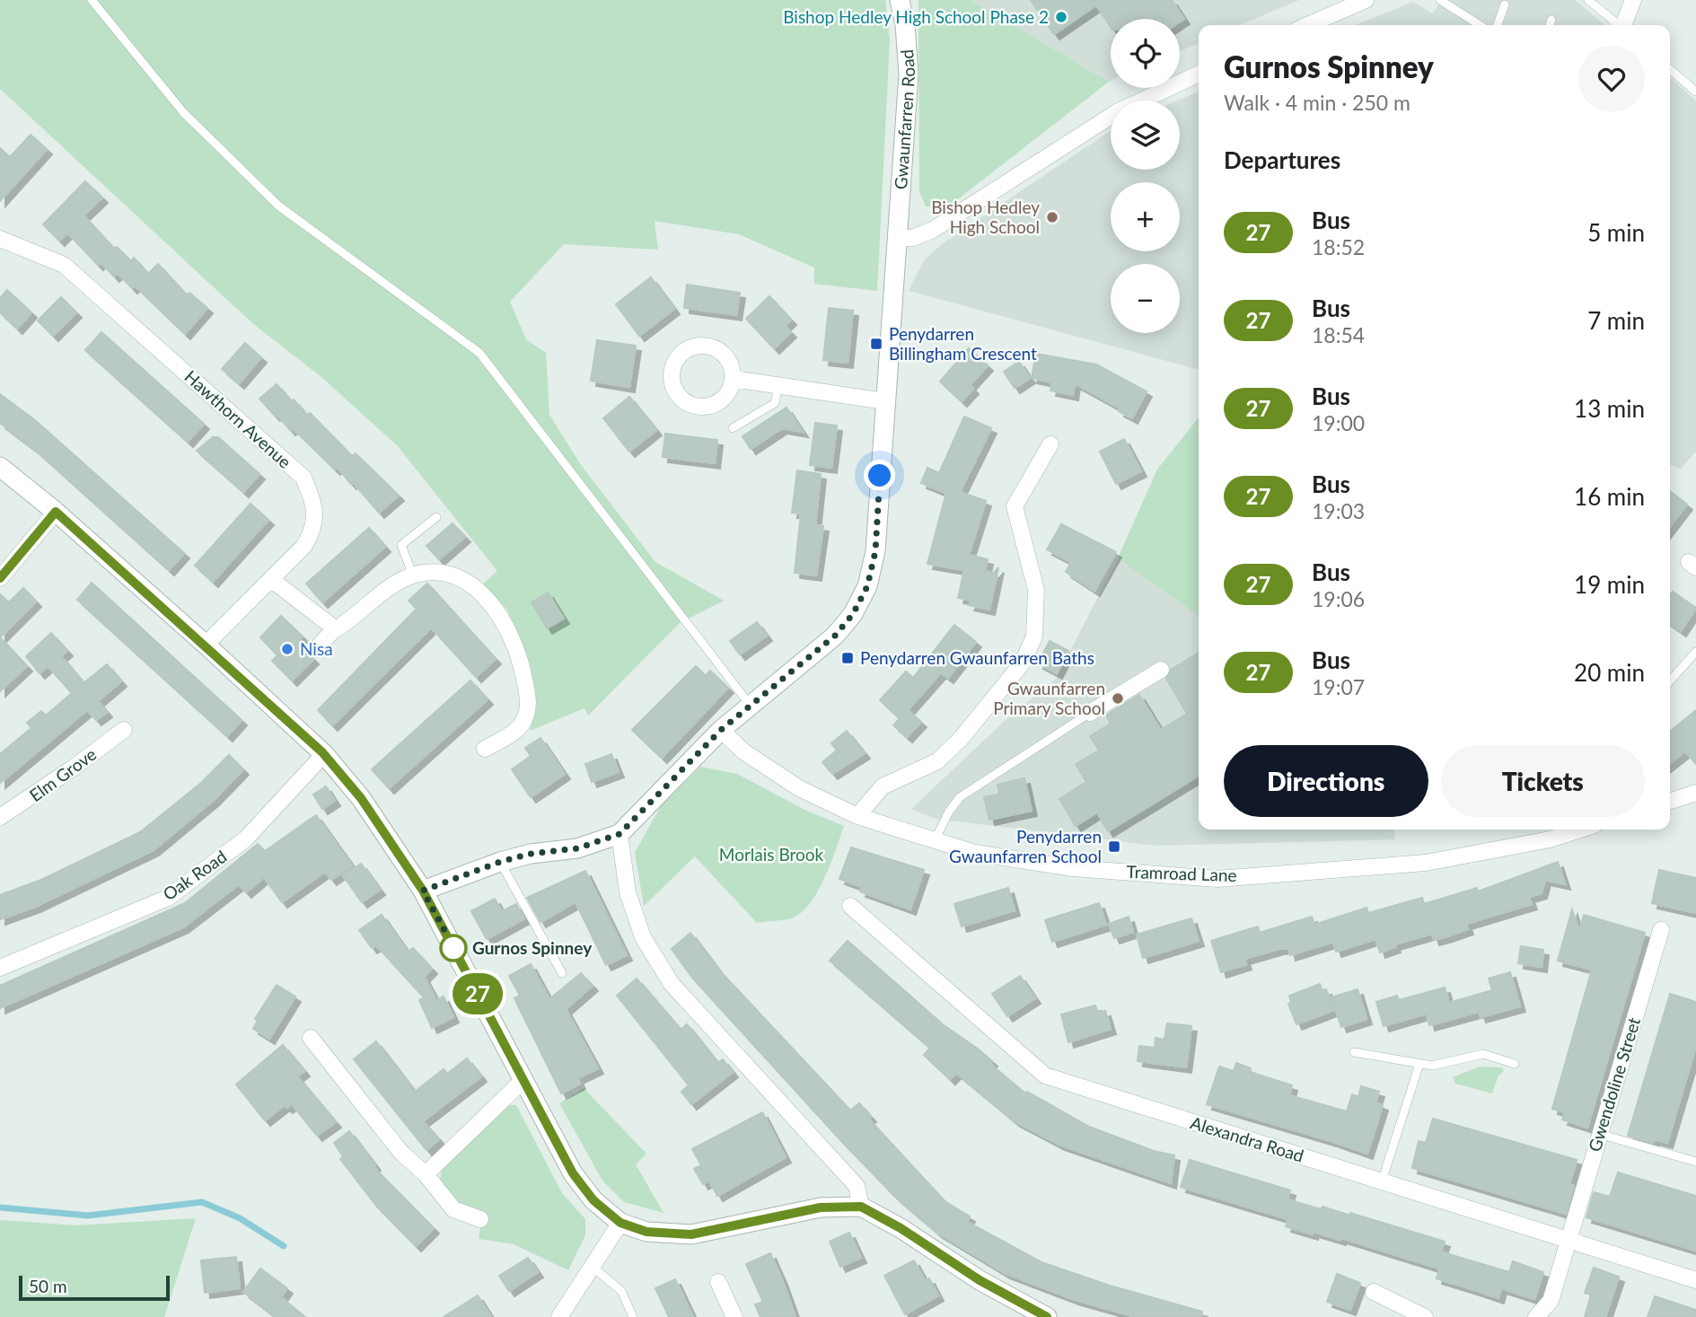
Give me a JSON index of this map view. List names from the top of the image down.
{
  "streets": {
    "street": [
      "Gwaunfarren Road",
      "Hawthorn Avenue",
      "Elm Grove",
      "Tramroad Lane",
      "Oak Road",
      "Gwendoline Street",
      "Alexandra Road"
    ]
  },
  "crossings": [
    ["Gwaunfarren Road", "Tramroad Lane"],
    ["Gwendoline Street", "Alexandra Road"]
  ],
  "parks": ["Morlais Brook"],
  "places": {
    "other": [
      "Bishop Hedley High School Phase 2",
      "Bishop Hedley High School",
      "Nisa",
      "Gwaunfarren Primary School",
      "Gurnos Spinney"
    ],
    "transit": ["Penydarren Billingham Crescent", "Penydarren Gwaunfarren Baths", "Penydarren Gwaunfarren School"]
  },
  "lines": ["bus line 27"],
  "scale_bar": "50 m",
  "page": {
    "on_map": "27",
    "map_buttons": ["+", "−"],
    "heading": [
      ["Gurnos Spinney", "Walk · 4 min · 250 m"],
      "Departures"
    ],
    "list": [
      {
        "mark": "27",
        "name": "Bus",
        "note": "18:52",
        "value": "5 min"
      },
      {
        "mark": "27",
        "name": "Bus",
        "note": "18:54",
        "value": "7 min"
      },
      {
        "mark": "27",
        "name": "Bus",
        "note": "19:00",
        "value": "13 min"
      },
      {
        "mark": "27",
        "name": "Bus",
        "note": "19:03",
        "value": "16 min"
      },
      {
        "mark": "27",
        "name": "Bus",
        "note": "19:06",
        "value": "19 min"
      },
      {
        "mark": "27",
        "name": "Bus",
        "note": "19:07",
        "value": "20 min"
      }
    ],
    "buttons": ["Directions", "Tickets"],
    "scale": "50 m"
  }
}
